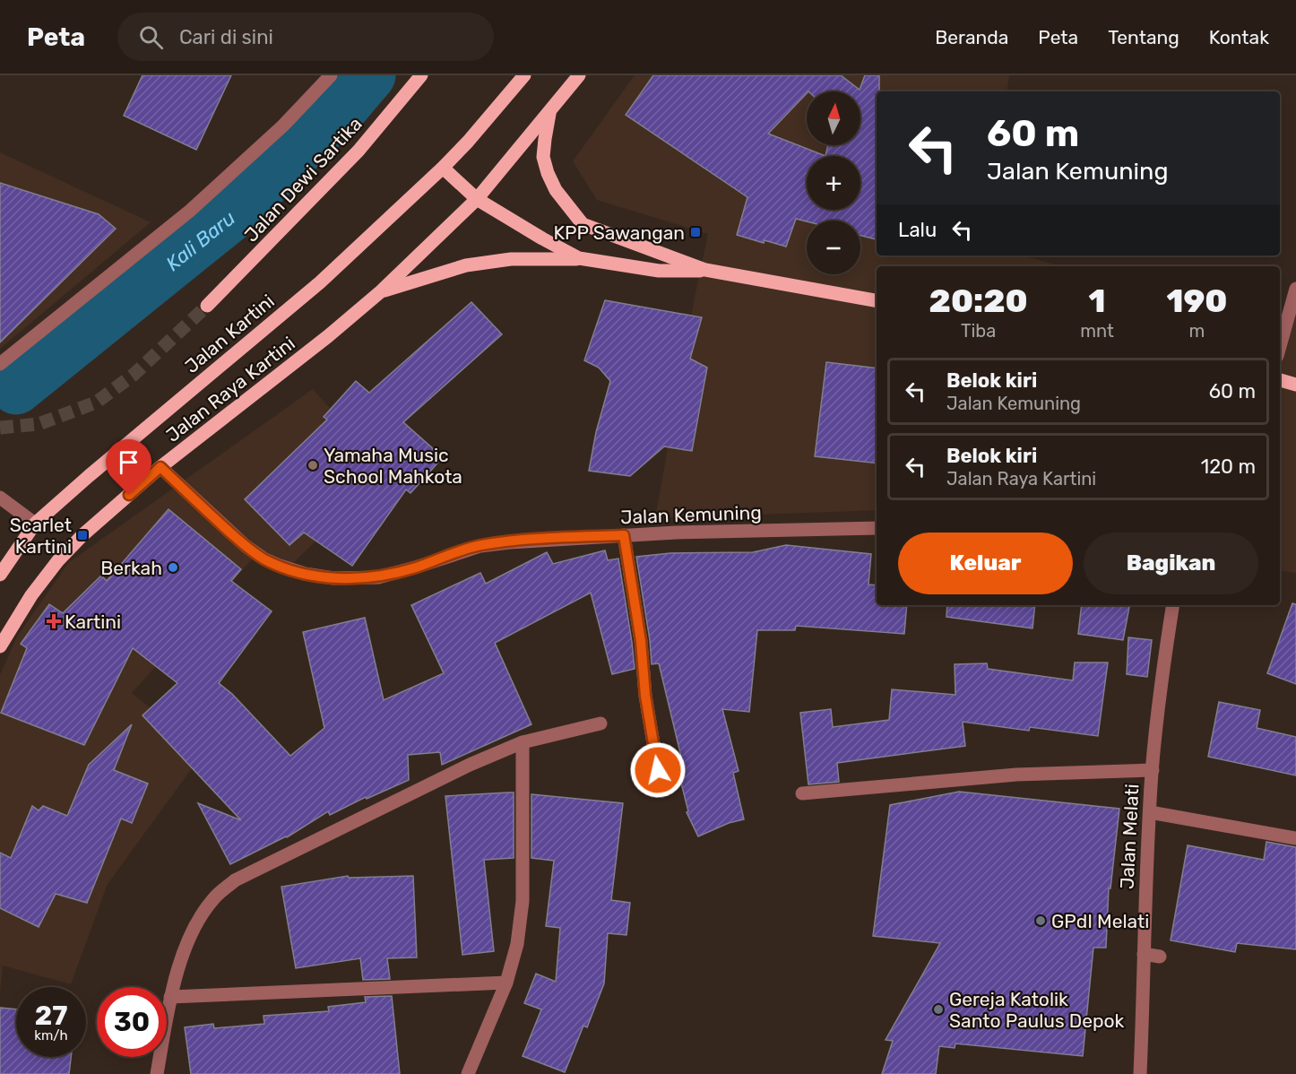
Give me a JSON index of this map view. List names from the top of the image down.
{
  "streets": {
    "main road": ["Jalan Dewi Sartika", "Jalan Kartini", "Jalan Raya Kartini"],
    "street": ["Jalan Kemuning", "Jalan Melati"]
  },
  "crossings": [
    ["Jalan Raya Kartini", "Jalan Kemuning"]
  ],
  "water": ["Kali Baru"],
  "places": {
    "transit": ["KPP Sawangan", "Scarlet Kartini"],
    "other": [
      "Yamaha Music School Mahkota",
      "Berkah",
      "GPdI Melati",
      "Gereja Katolik Santo Paulus Depok"
    ],
    "health": ["Kartini"]
  },
  "north": "top",
  "page": {
    "header": "Peta",
    "search": "Cari di sini",
    "nav": [
      "Beranda",
      "Peta",
      "Tentang",
      "Kontak"
    ],
    "map_buttons": ["+", "−"],
    "turn": ["60 m", "Jalan Kemuning"],
    "then": "Lalu",
    "eta": [
      "20:20",
      "Tiba",
      "1",
      "mnt",
      "190",
      "m"
    ],
    "list": [
      {
        "name": "Belok kiri",
        "note": "Jalan Kemuning",
        "value": "60 m"
      },
      {
        "name": "Belok kiri",
        "note": "Jalan Raya Kartini",
        "value": "120 m"
      }
    ],
    "buttons": ["Keluar", "Bagikan"],
    "speed": "27 km/h",
    "limit": "30"
  }
}
